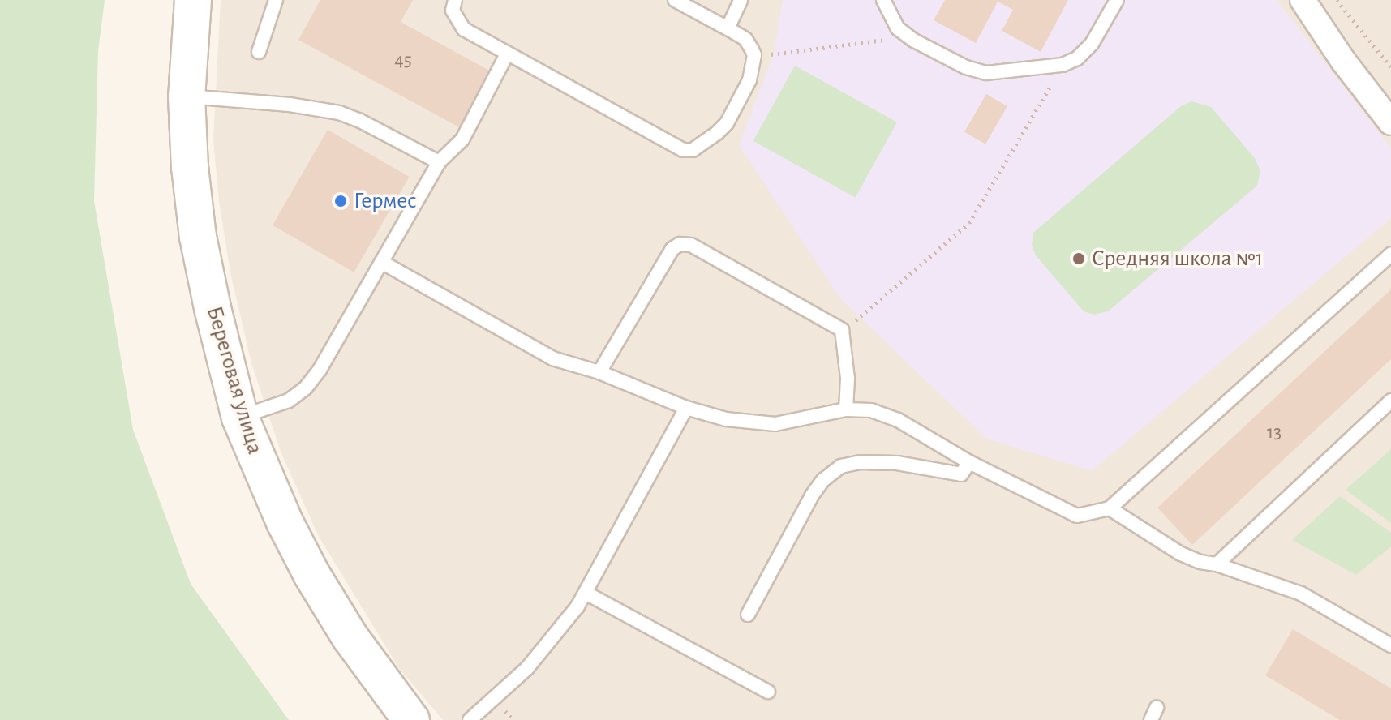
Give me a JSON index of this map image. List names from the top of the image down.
{
  "streets": {
    "main road": ["Береговая улица"]
  },
  "places": ["Гермес", "Средняя школа №1"],
  "house_numbers": ["45", "13"]
}
